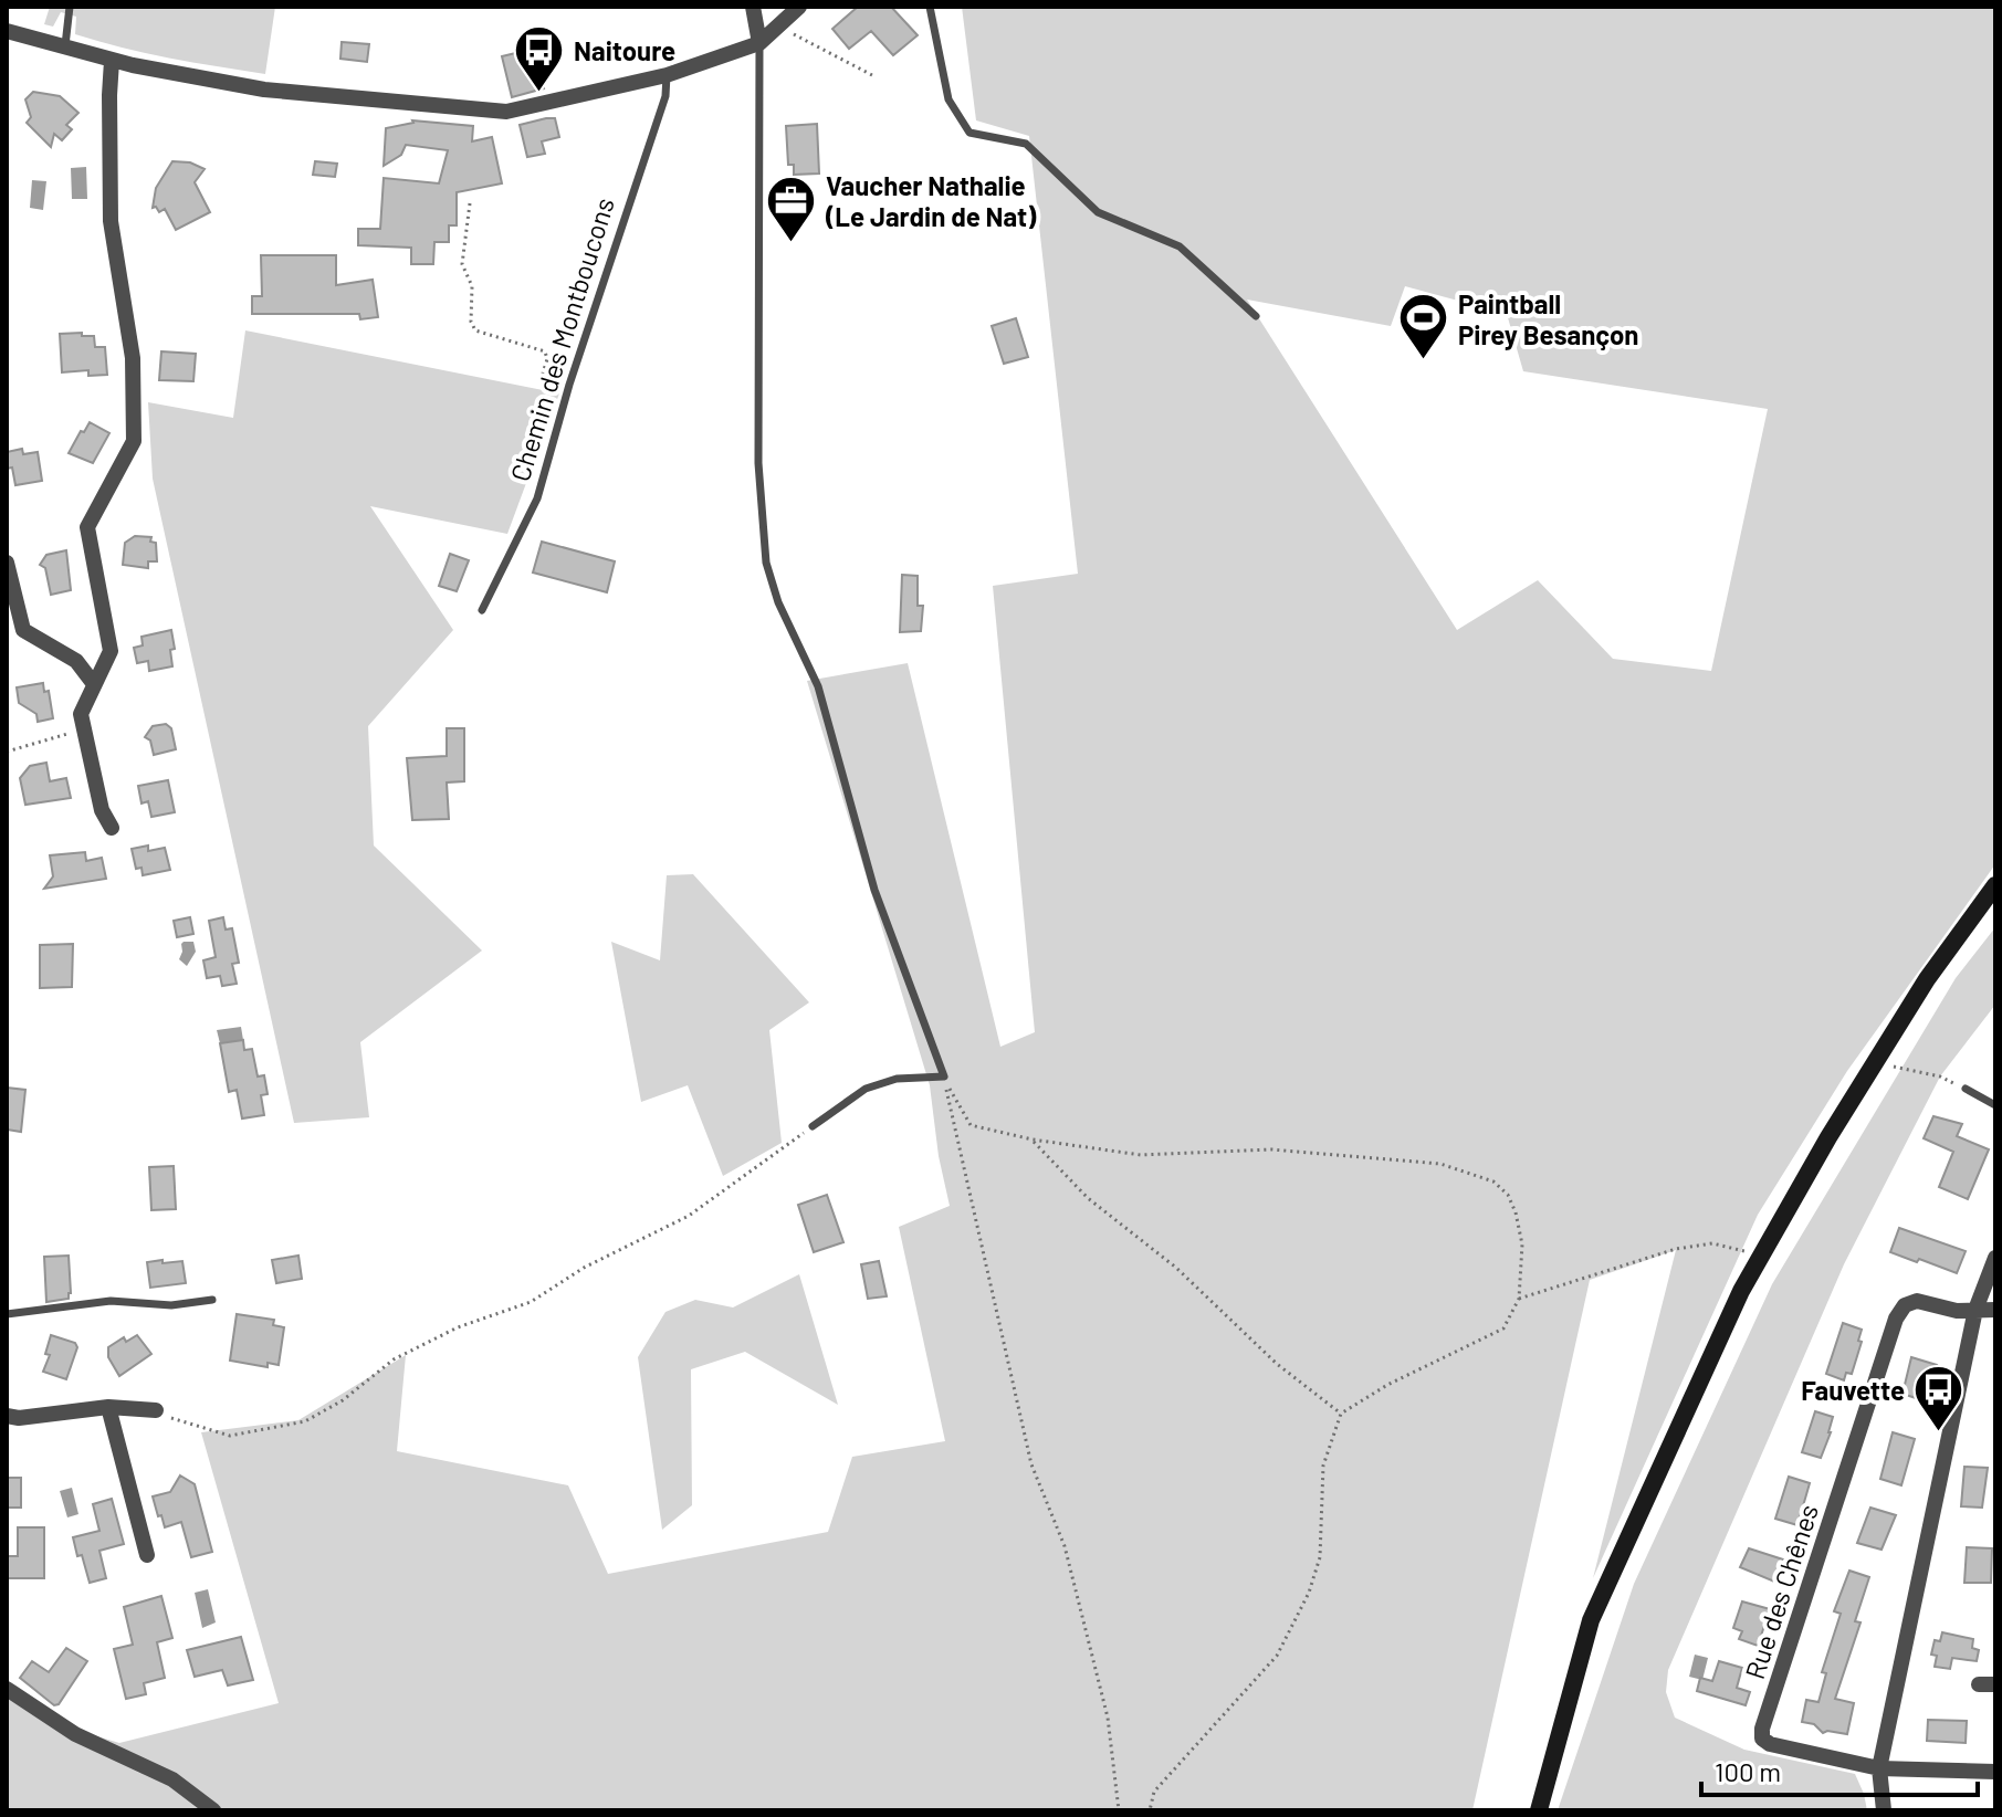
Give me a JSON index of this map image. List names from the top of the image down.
{
  "streets": {
    "street": ["Rue des Chênes"],
    "lane": ["Chemin des Montboucons"]
  },
  "places": {
    "bus stop": ["Naitoure", "Fauvette"],
    "office": ["Vaucher Nathalie (Le Jardin de Nat)"],
    "sports": ["Paintball Pirey Besançon"]
  },
  "scale_bar": "100 m"
}
